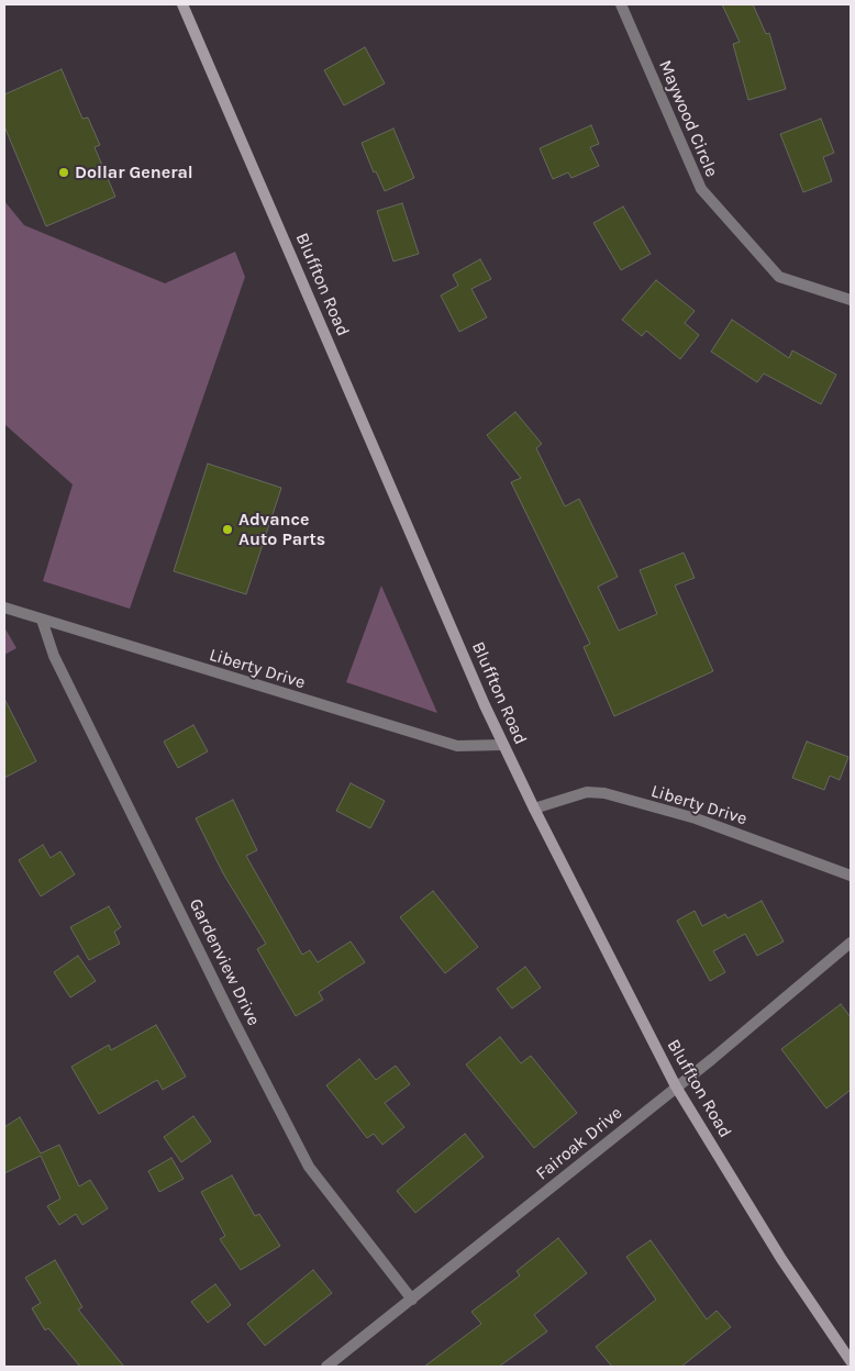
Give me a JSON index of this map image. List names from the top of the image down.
{
  "streets": {
    "main road": ["Bluffton Road"],
    "street": [
      "Maywood Circle",
      "Liberty Drive",
      "Gardenview Drive",
      "Fairoak Drive"
    ]
  },
  "crossings": [
    ["Bluffton Road", "Liberty Drive"],
    ["Bluffton Road", "Fairoak Drive"],
    ["Liberty Drive", "Gardenview Drive"],
    ["Gardenview Drive", "Fairoak Drive"]
  ],
  "places": ["Dollar General", "Advance Auto Parts"]
}
